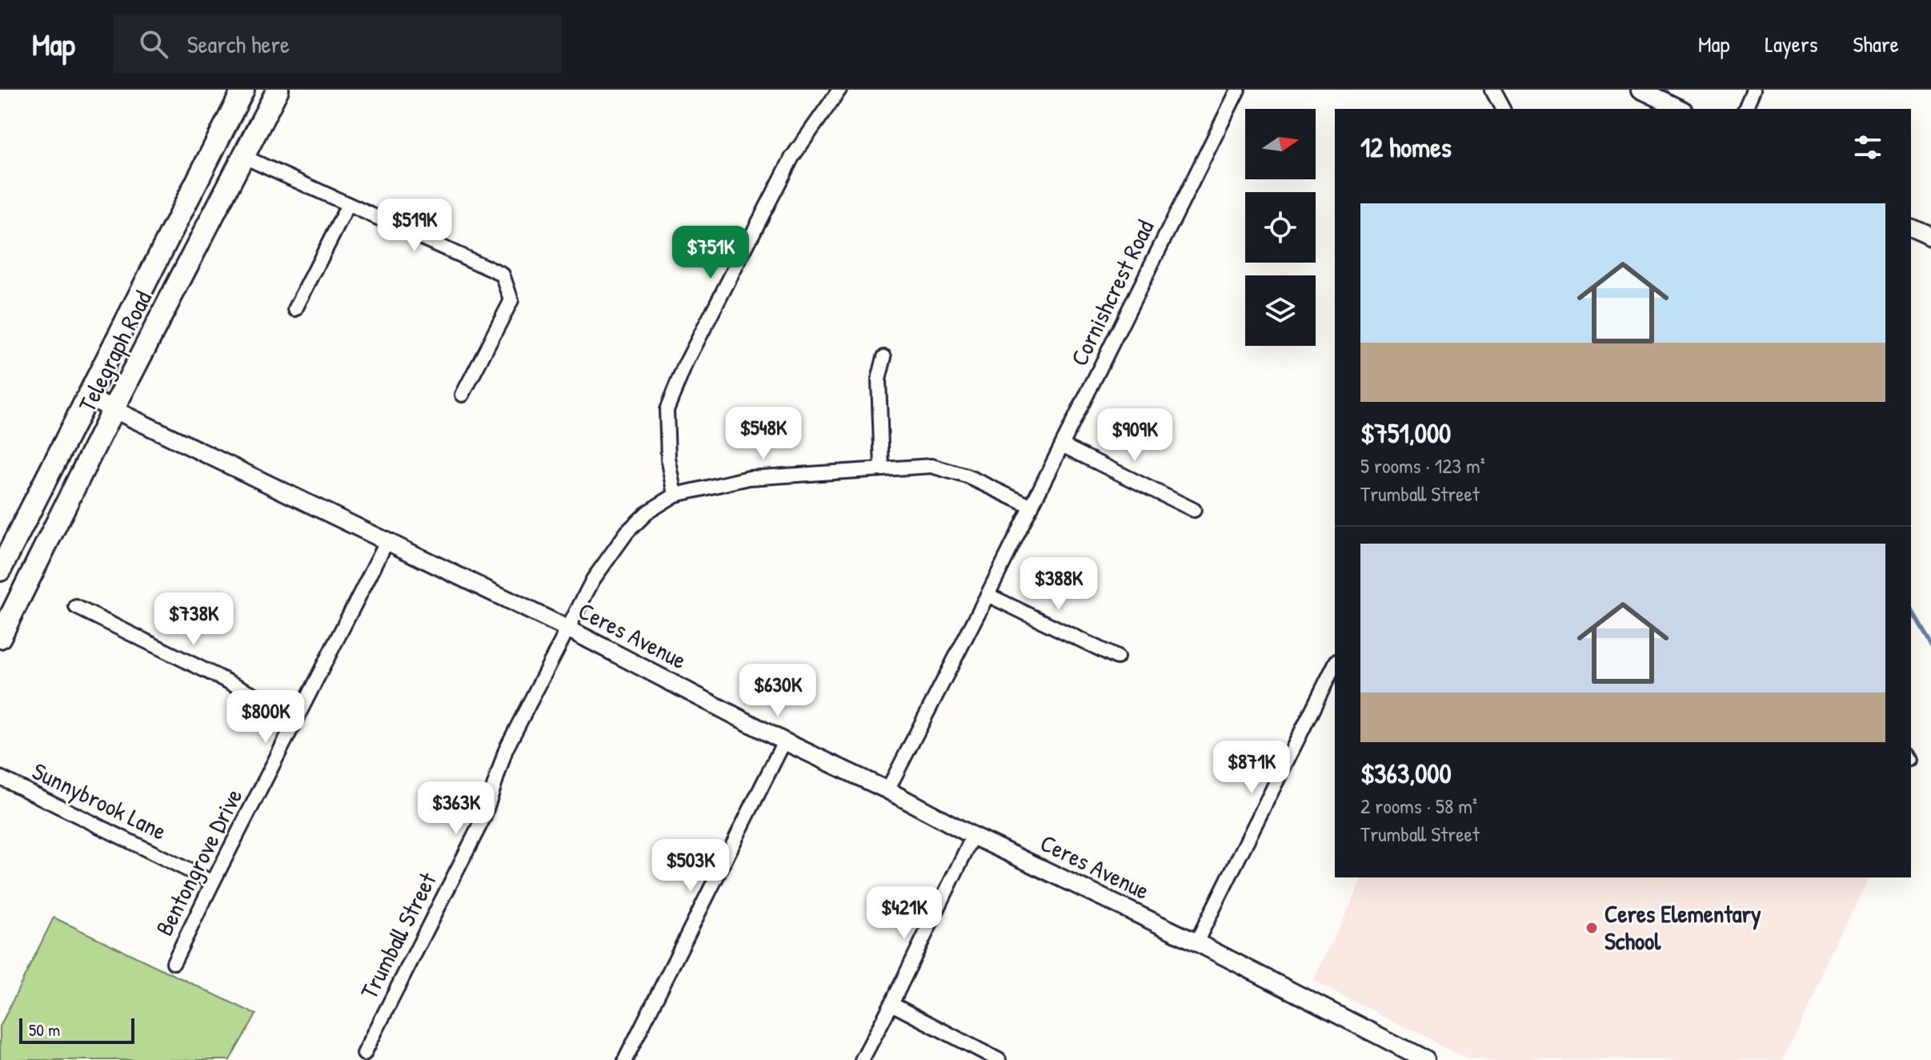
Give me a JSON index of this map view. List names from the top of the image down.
{
  "streets": {
    "main road": ["Telegraph Road"],
    "street": [
      "Cornishcrest Road",
      "Ceres Avenue",
      "Sunnybrook Lane",
      "Bentongrove Drive",
      "Trumball Street"
    ]
  },
  "crossings": [
    ["Cornishcrest Road", "Ceres Avenue"],
    ["Cornishcrest Road", "Trumball Street"],
    ["Telegraph Road", "Ceres Avenue"],
    ["Ceres Avenue", "Bentongrove Drive"],
    ["Ceres Avenue", "Trumball Street"],
    ["Sunnybrook Lane", "Bentongrove Drive"]
  ],
  "places": ["Ceres Elementary School"],
  "scale_bar": "50 m",
  "north": "right",
  "page": {
    "header": "Map",
    "search": "Search here",
    "nav": ["Map", "Layers", "Share"],
    "heading": "12 homes",
    "list": [
      {
        "name": "$751,000",
        "note": "5 rooms · 123 m² · Trumball Street"
      },
      {
        "name": "$363,000",
        "note": "2 rooms · 58 m² · Trumball Street"
      }
    ],
    "price": [
      "$519K",
      "$751K",
      "$548K",
      "$909K",
      "$388K",
      "$738K",
      "$630K",
      "$800K",
      "$871K",
      "$363K",
      "$503K",
      "$421K"
    ],
    "scale": "50 m"
  }
}
